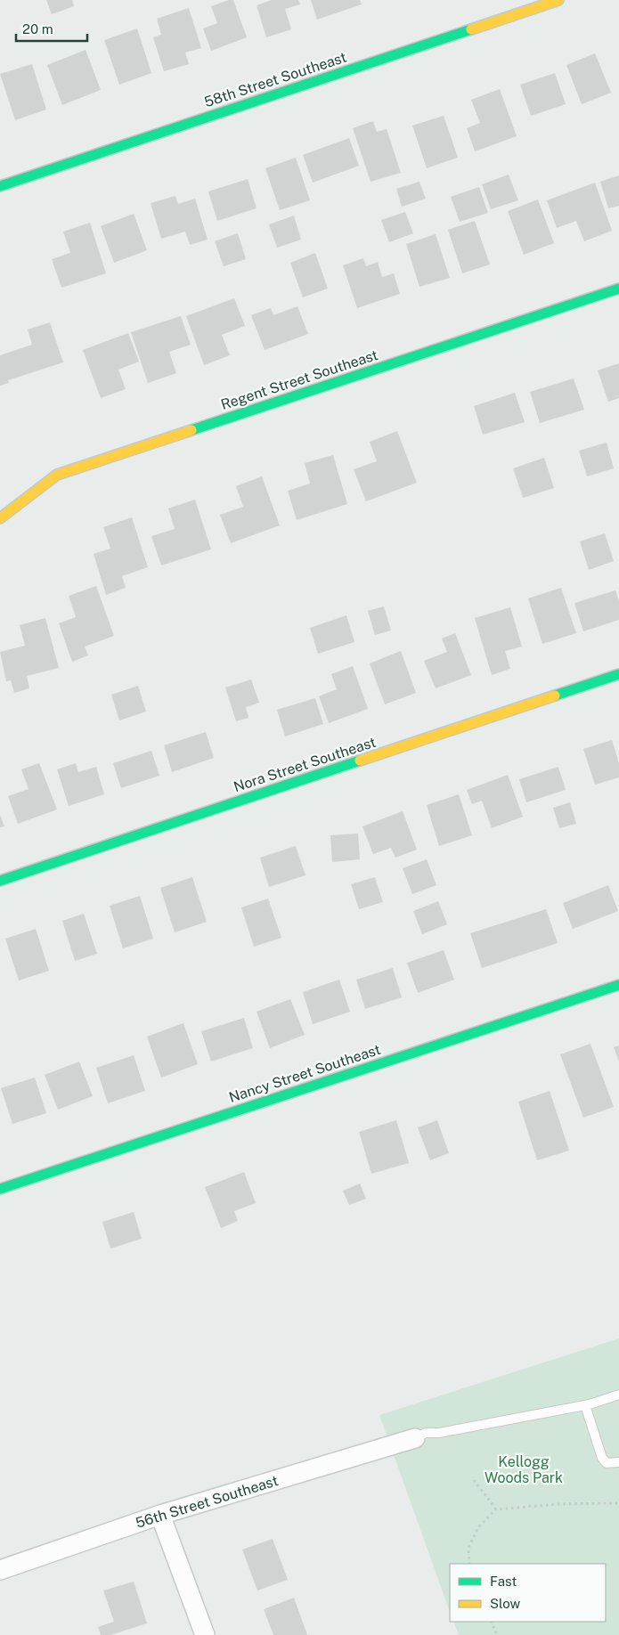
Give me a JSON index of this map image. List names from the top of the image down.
{
  "streets": {
    "street": [
      "58th Street Southeast",
      "Regent Street Southeast",
      "Nora Street Southeast",
      "Nancy Street Southeast",
      "56th Street Southeast"
    ]
  },
  "parks": ["Kellogg Woods Park"],
  "legend": ["Fast", "Slow"],
  "scale_bar": "20 m"
}
